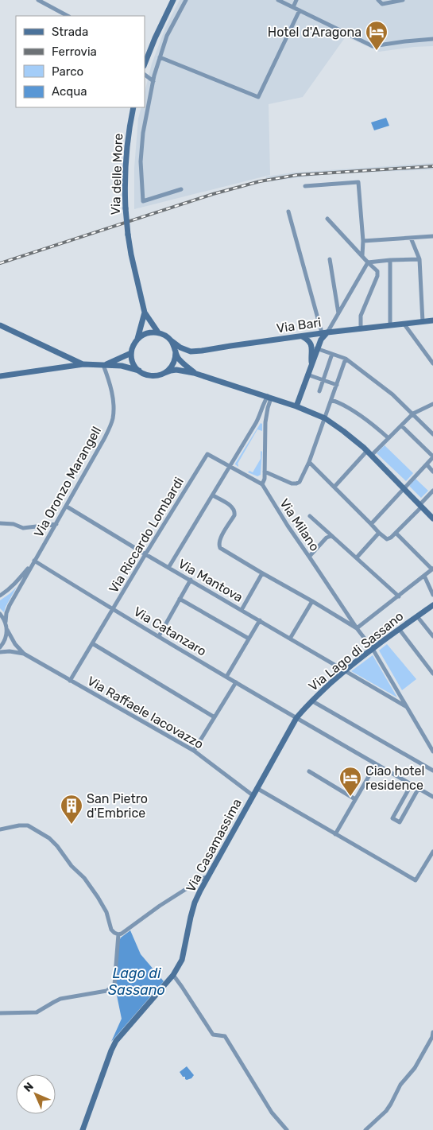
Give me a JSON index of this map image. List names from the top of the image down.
{
  "streets": {
    "main road": [
      "Via delle More",
      "Via Bari",
      "Via Lago di Sassano",
      "Via Casamassima"
    ],
    "street": [
      "Via Oronzo Marangell",
      "Via Milano",
      "Via Riccardo Lombardi",
      "Via Mantova",
      "Via Catanzaro",
      "Via Raffaele Iacovazzo"
    ]
  },
  "crossings": [
    ["Via Oronzo Marangell", "Via Mantova"],
    ["Via Oronzo Marangell", "Via Catanzaro"],
    ["Via Milano", "Via Riccardo Lombardi"],
    ["Via Milano", "Via Mantova"],
    ["Via Milano", "Via Lago di Sassano"],
    ["Via Riccardo Lombardi", "Via Mantova"],
    ["Via Riccardo Lombardi", "Via Catanzaro"],
    ["Via Riccardo Lombardi", "Via Raffaele Iacovazzo"],
    ["Via Mantova", "Via Lago di Sassano"],
    ["Via Catanzaro", "Via Lago di Sassano"],
    ["Via Catanzaro", "Via Casamassima"],
    ["Via Lago di Sassano", "Via Casamassima"],
    ["Via Raffaele Iacovazzo", "Via Casamassima"]
  ],
  "water": ["Lago di Sassano"],
  "places": {
    "hotel": ["Hotel d'Aragona", "Ciao hotel residence"],
    "building": ["San Pietro d'Embrice"]
  },
  "legend": [
    "Strada",
    "Ferrovia",
    "Parco",
    "Acqua"
  ],
  "north": "top left"
}
